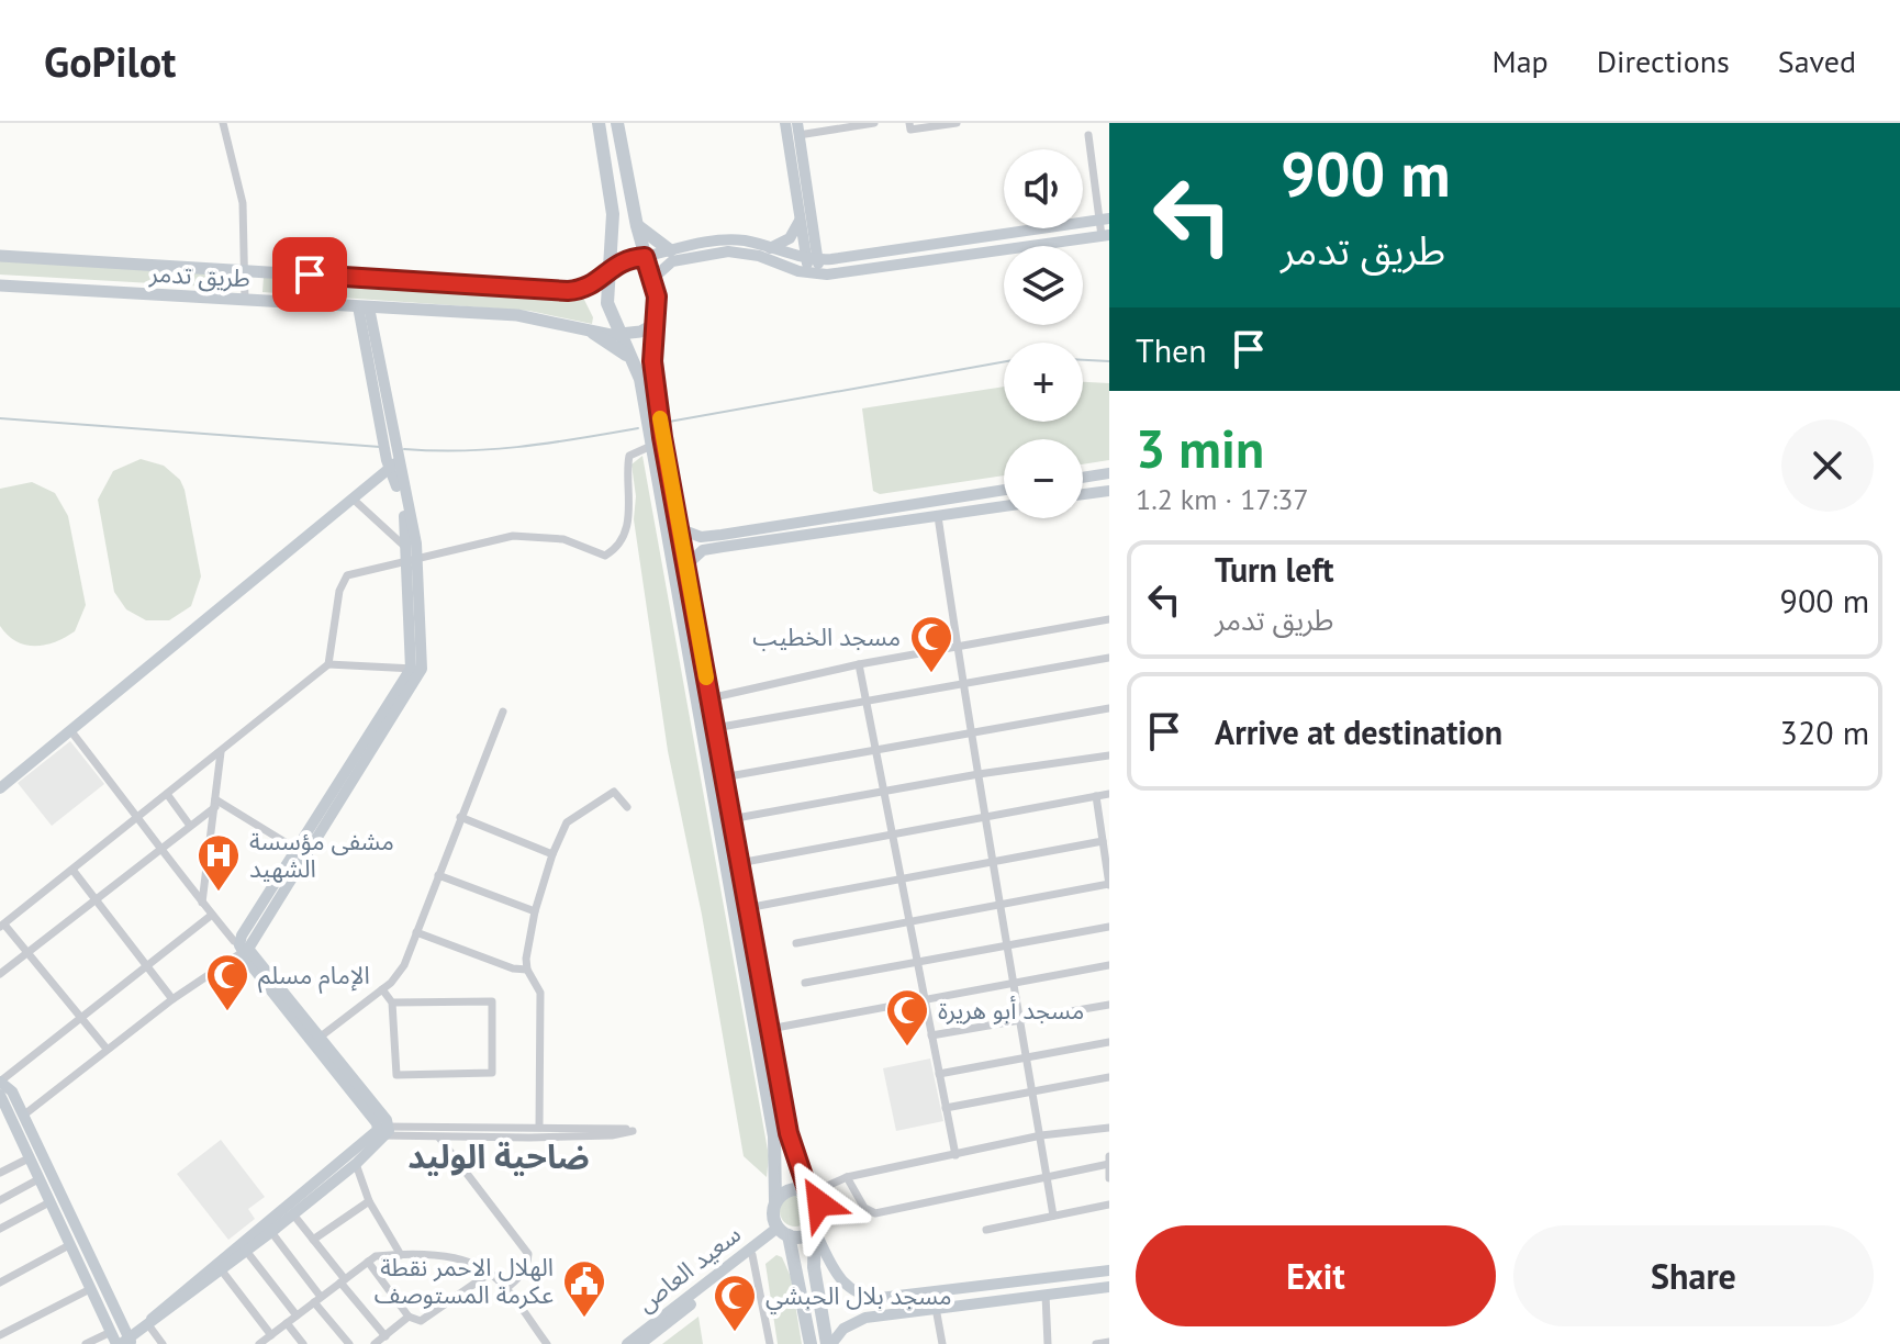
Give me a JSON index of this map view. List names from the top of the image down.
{
  "streets": {
    "main road": ["طريق تدمر", "سعيد العاص"]
  },
  "districts": ["ضاحية الوليد"],
  "places": {
    "mosque": [
      "مسجد الخطيب",
      "الإمام مسلم",
      "مسجد أبو هريرة",
      "مسجد بلال الحبشي"
    ],
    "hospital": ["مشفى مؤسسة الشهيد"],
    "public building": ["الهلال الاحمر نقطة عكرمة المستوصف"]
  },
  "page": {
    "header": "GoPilot",
    "nav": ["Map", "Directions", "Saved"],
    "turn": ["900 m", "طريق تدمر"],
    "map_buttons": ["+", "−"],
    "then": "Then",
    "heading": ["3 min", "1.2 km · 17:37"],
    "list": [
      {
        "name": "Turn left",
        "note": "طريق تدمر",
        "value": "900 m"
      },
      {
        "name": "Arrive at destination",
        "value": "320 m"
      }
    ],
    "buttons": ["Exit", "Share"]
  }
}
